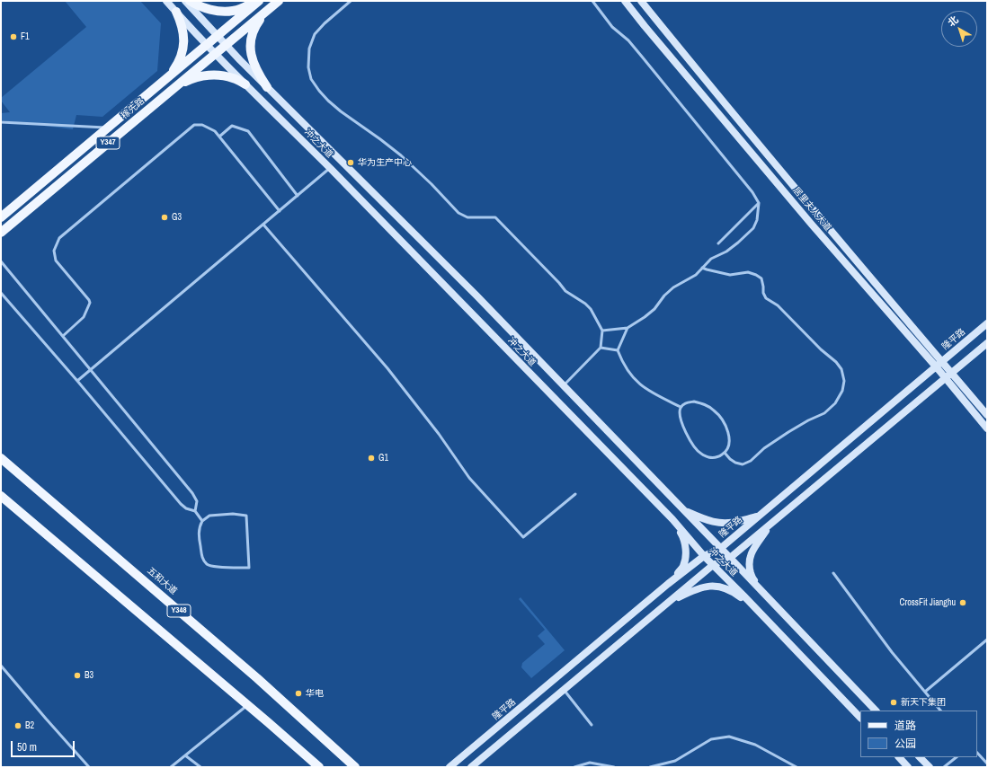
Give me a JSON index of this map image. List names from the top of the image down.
{
  "streets": {
    "main road": [
      "稼先路",
      "Y347",
      "冲之大道",
      "居里夫人大道",
      "隆平路",
      "五和大道",
      "Y348"
    ]
  },
  "crossings": [
    ["稼先路", "冲之大道"],
    ["冲之大道", "隆平路"],
    ["居里夫人大道", "隆平路"]
  ],
  "places": [
    "F1",
    "华为生产中心",
    "G3",
    "G1",
    "CrossFit Jianghu",
    "B3",
    "华电",
    "新天下集团",
    "B2"
  ],
  "legend": ["道路", "公园"],
  "scale_bar": "50 m",
  "north": "top left"
}
